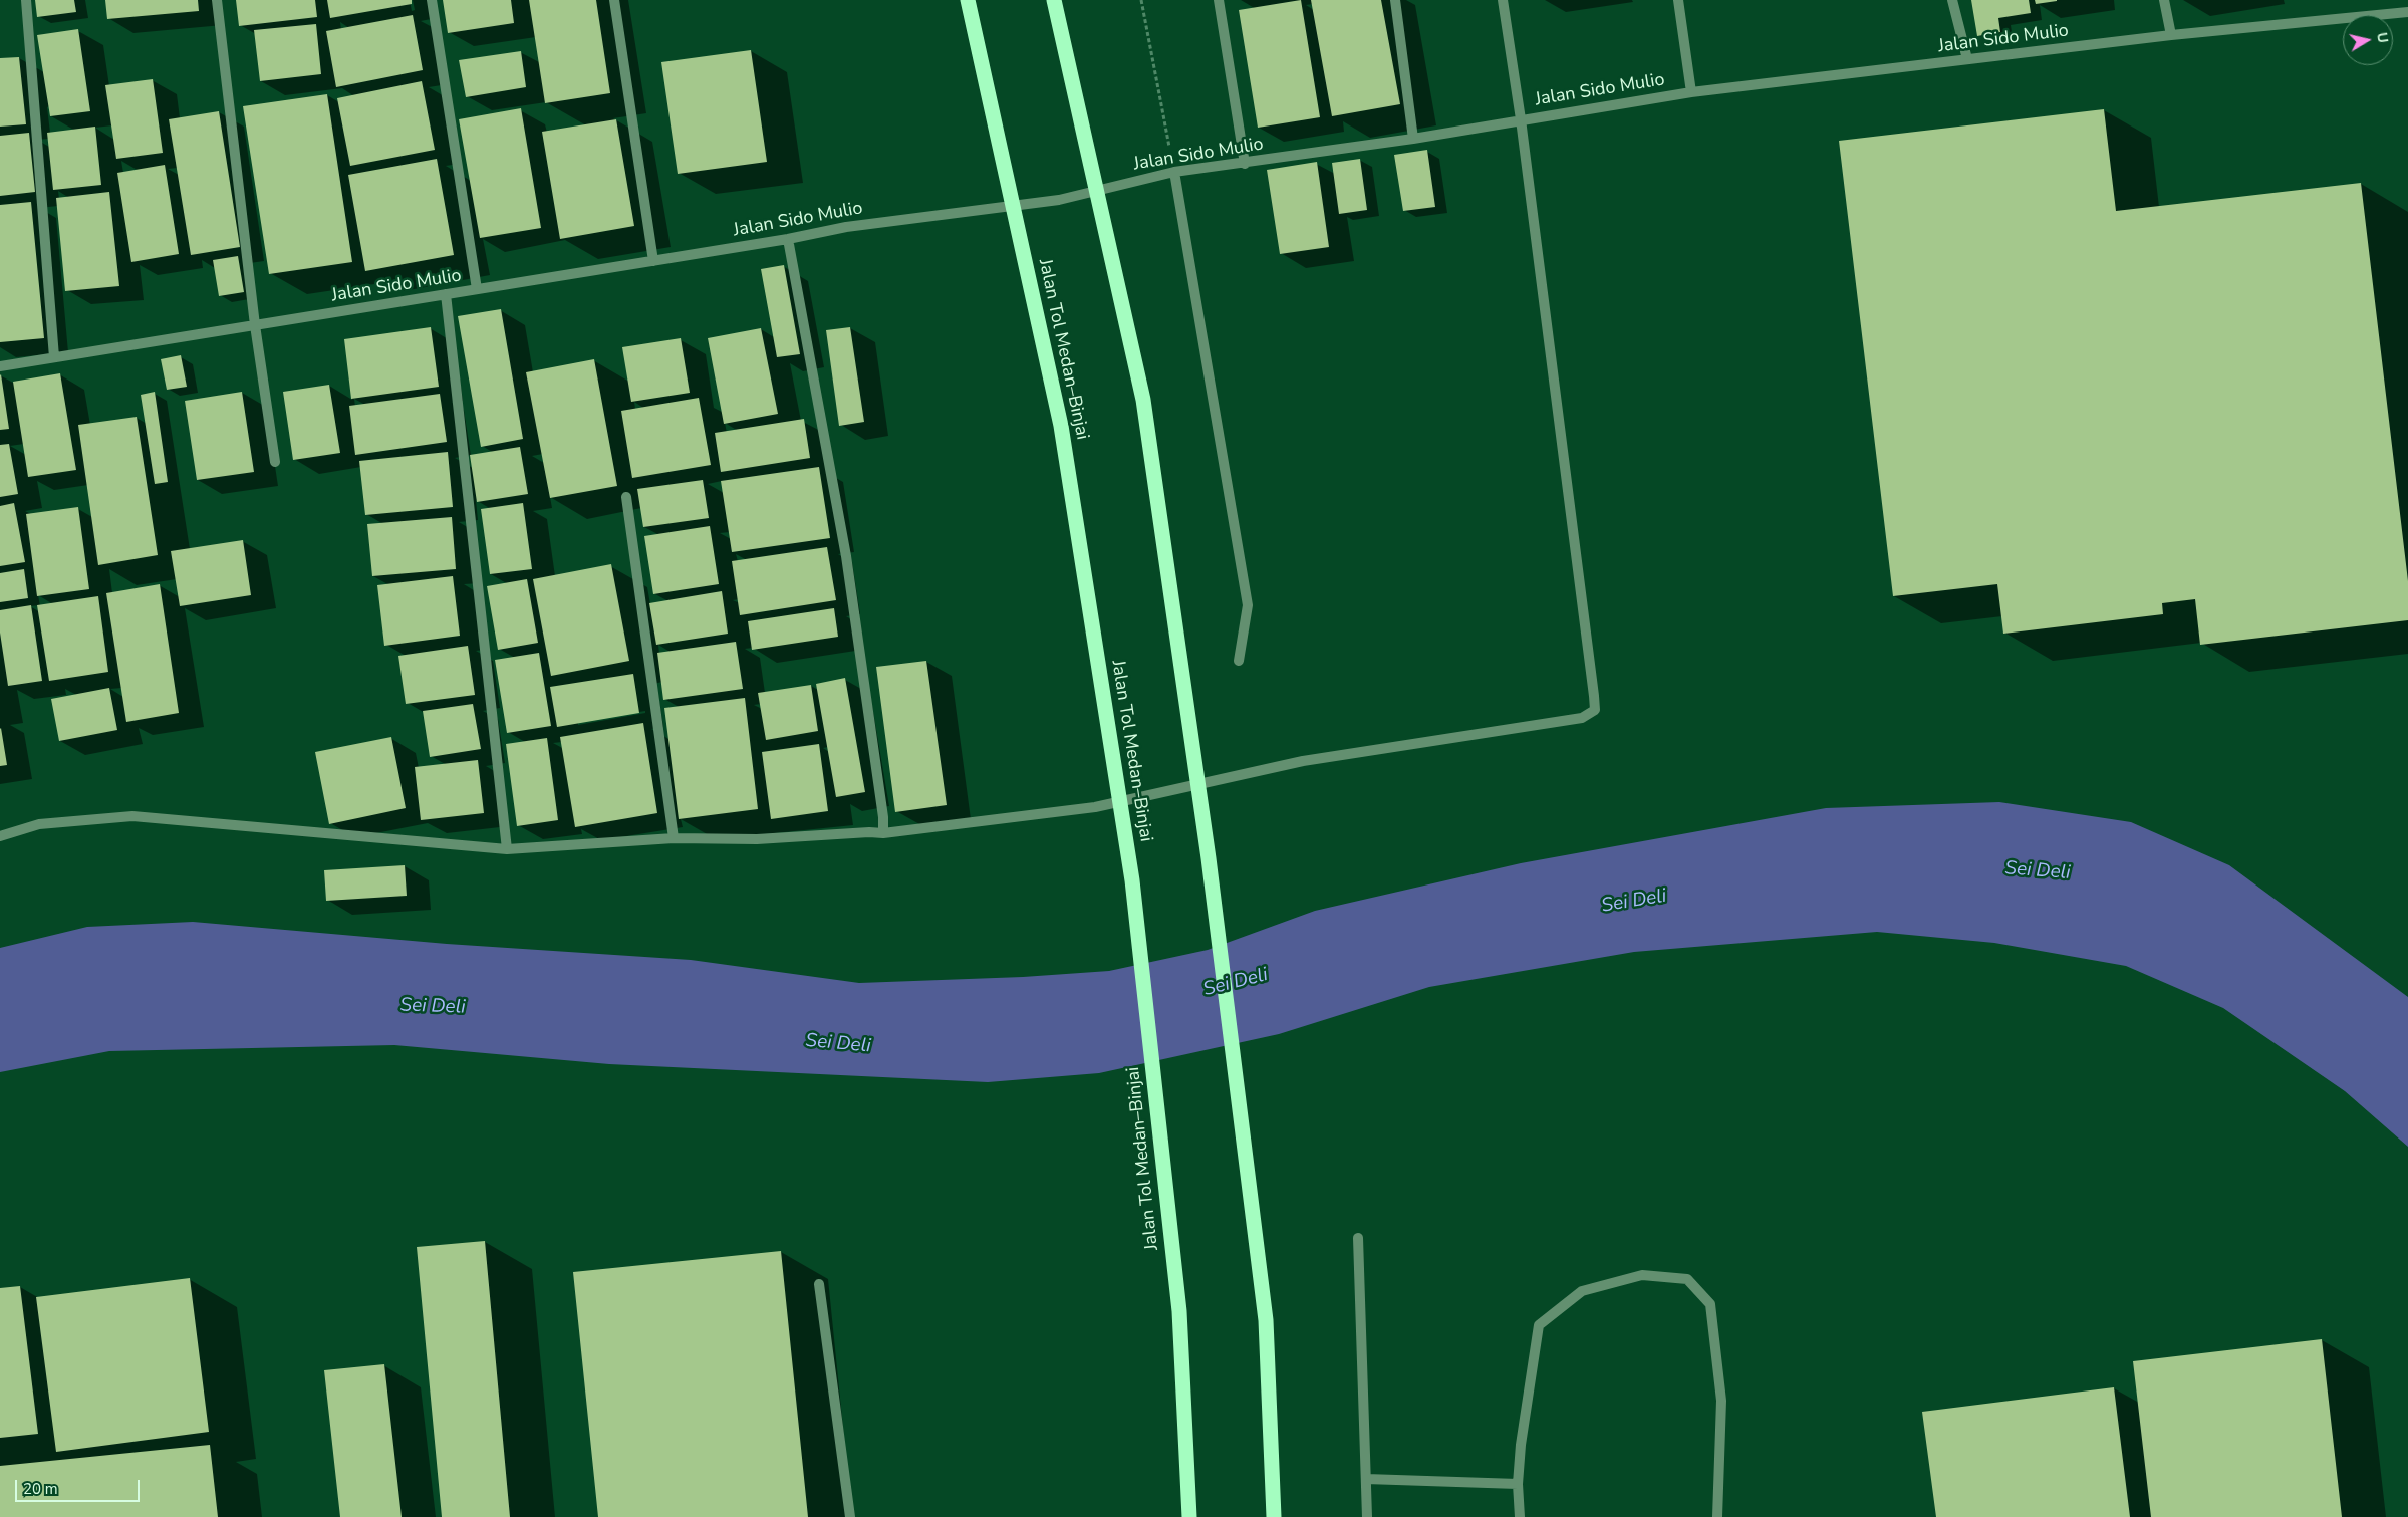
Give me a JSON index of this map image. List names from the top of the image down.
{
  "streets": {
    "highway": ["Jalan Tol Medan–Binjai"],
    "street": ["Jalan Sido Mulio"]
  },
  "water": ["Sei Deli"],
  "scale_bar": "20 m",
  "north": "right"
}
